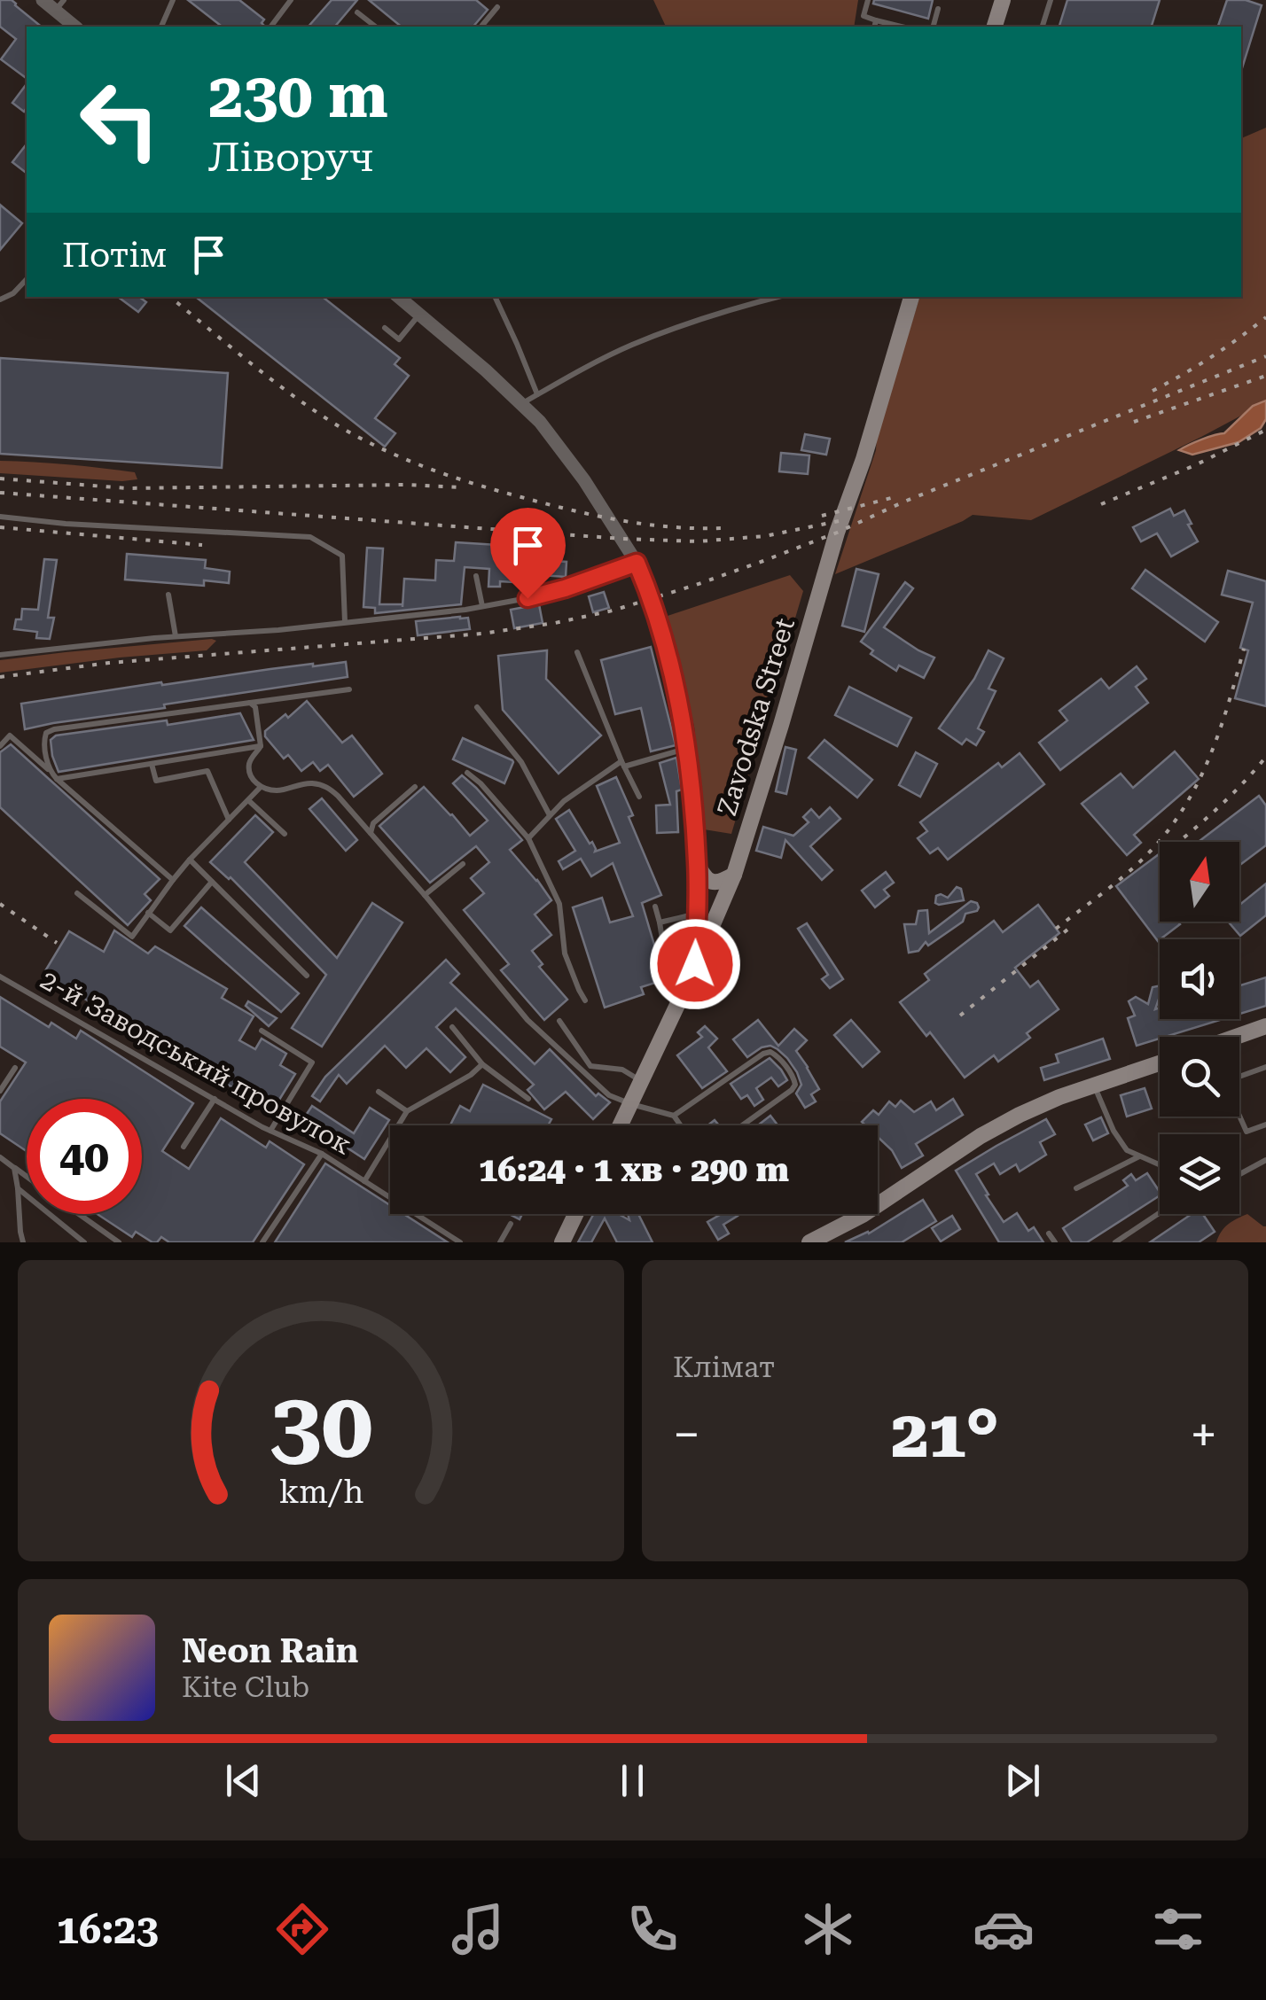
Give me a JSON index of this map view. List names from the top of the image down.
{
  "streets": {
    "main road": ["Zavodska Street"],
    "lane": ["2-й Заводський провулок"]
  },
  "north": "top",
  "page": {
    "turn": ["230 m", "Ліворуч"],
    "then": "Потім",
    "limit": "40",
    "trip": "16:24 · 1 хв · 290 m",
    "tile": "Клімат",
    "heat": ["−", "21°", "+"],
    "song": ["Neon Rain", "Kite Club"],
    "tabs": "16:23",
    "gauge": ["30", "km/h"]
  }
}
